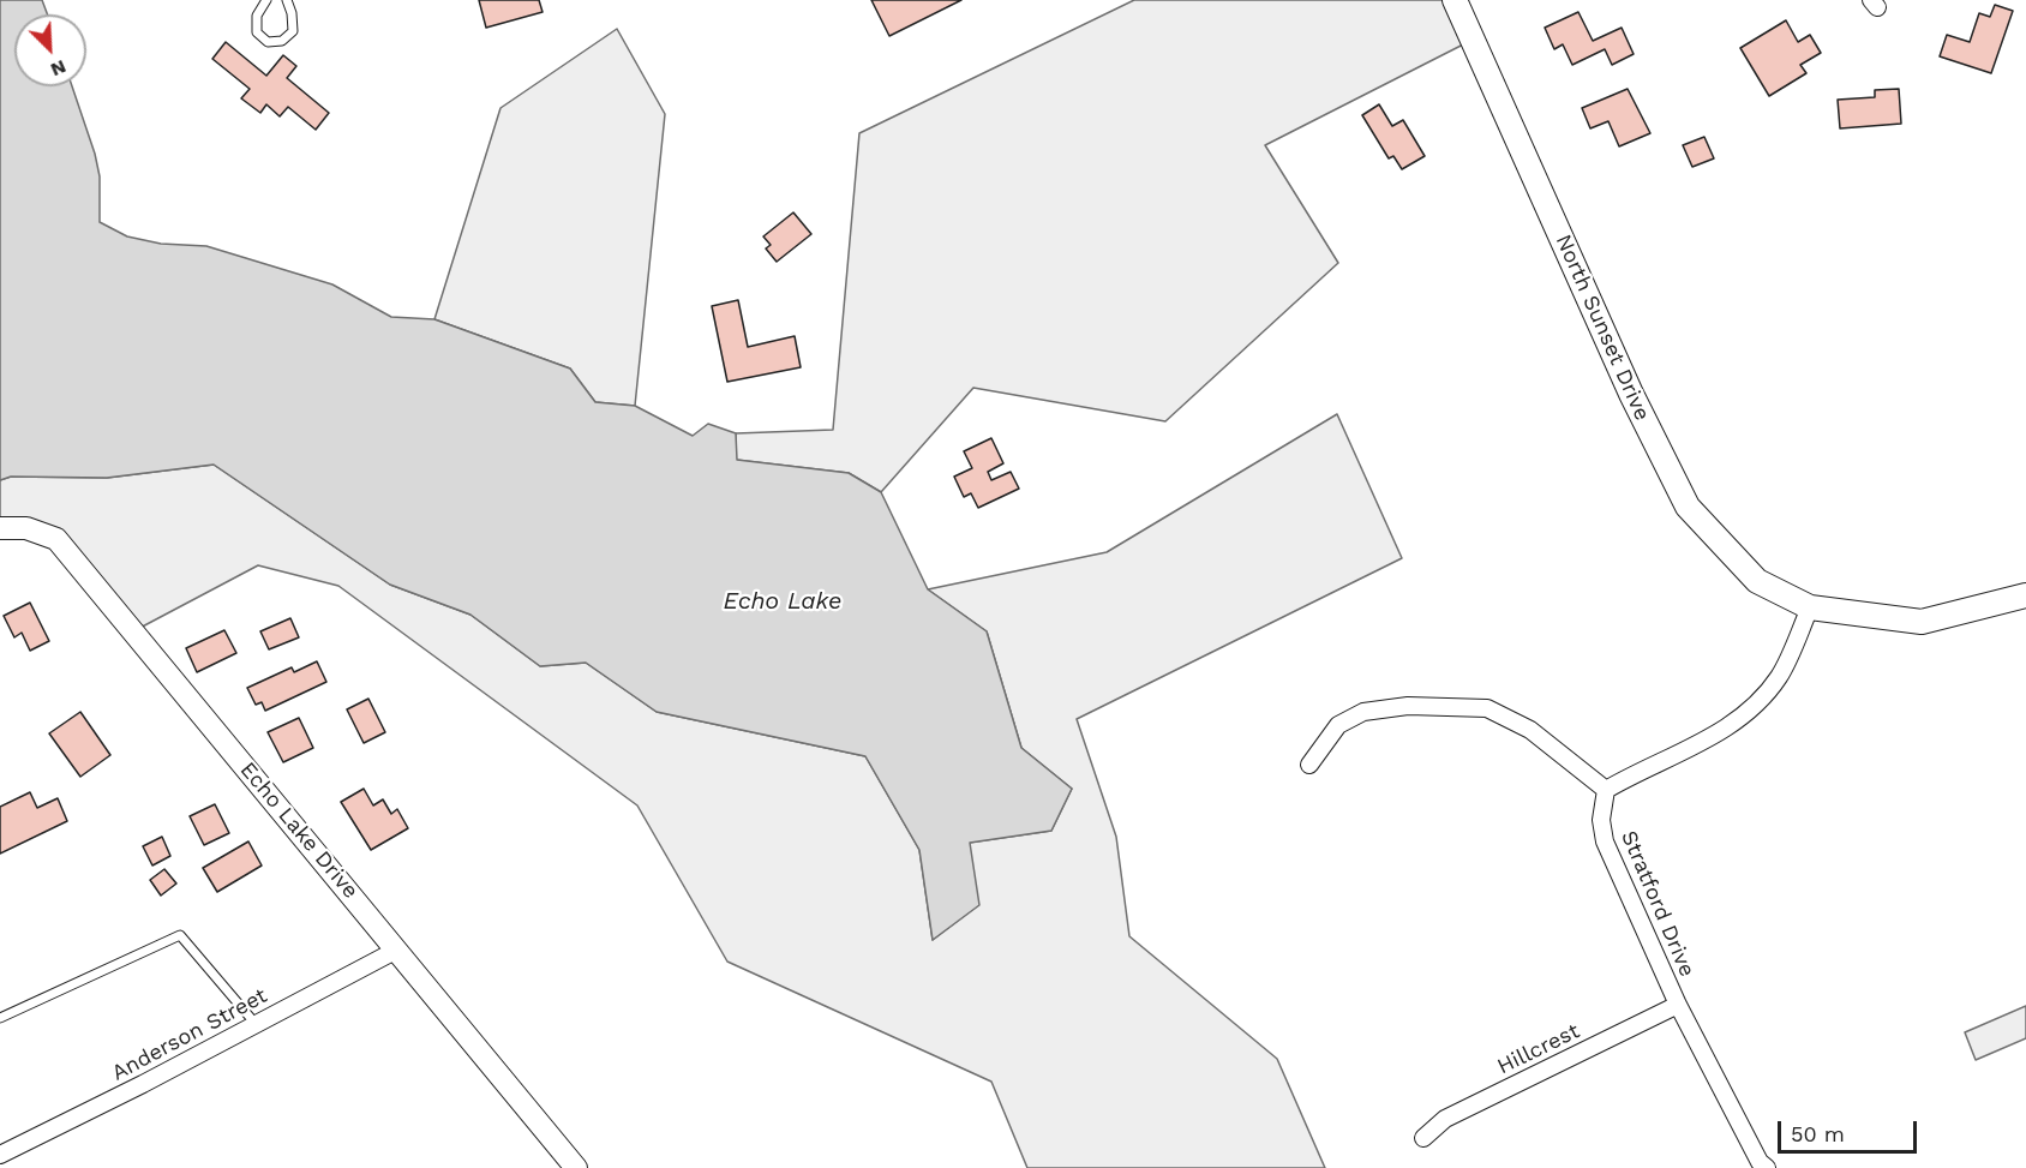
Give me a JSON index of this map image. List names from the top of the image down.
{
  "streets": {
    "main road": ["North Sunset Drive"],
    "street": [
      "Echo Lake Drive",
      "Stratford Drive",
      "Anderson Street",
      "Hillcrest"
    ]
  },
  "crossings": [
    ["Echo Lake Drive", "Anderson Street"],
    ["Stratford Drive", "Hillcrest"]
  ],
  "water": ["Echo Lake"],
  "scale_bar": "50 m",
  "north": "bottom right"
}
